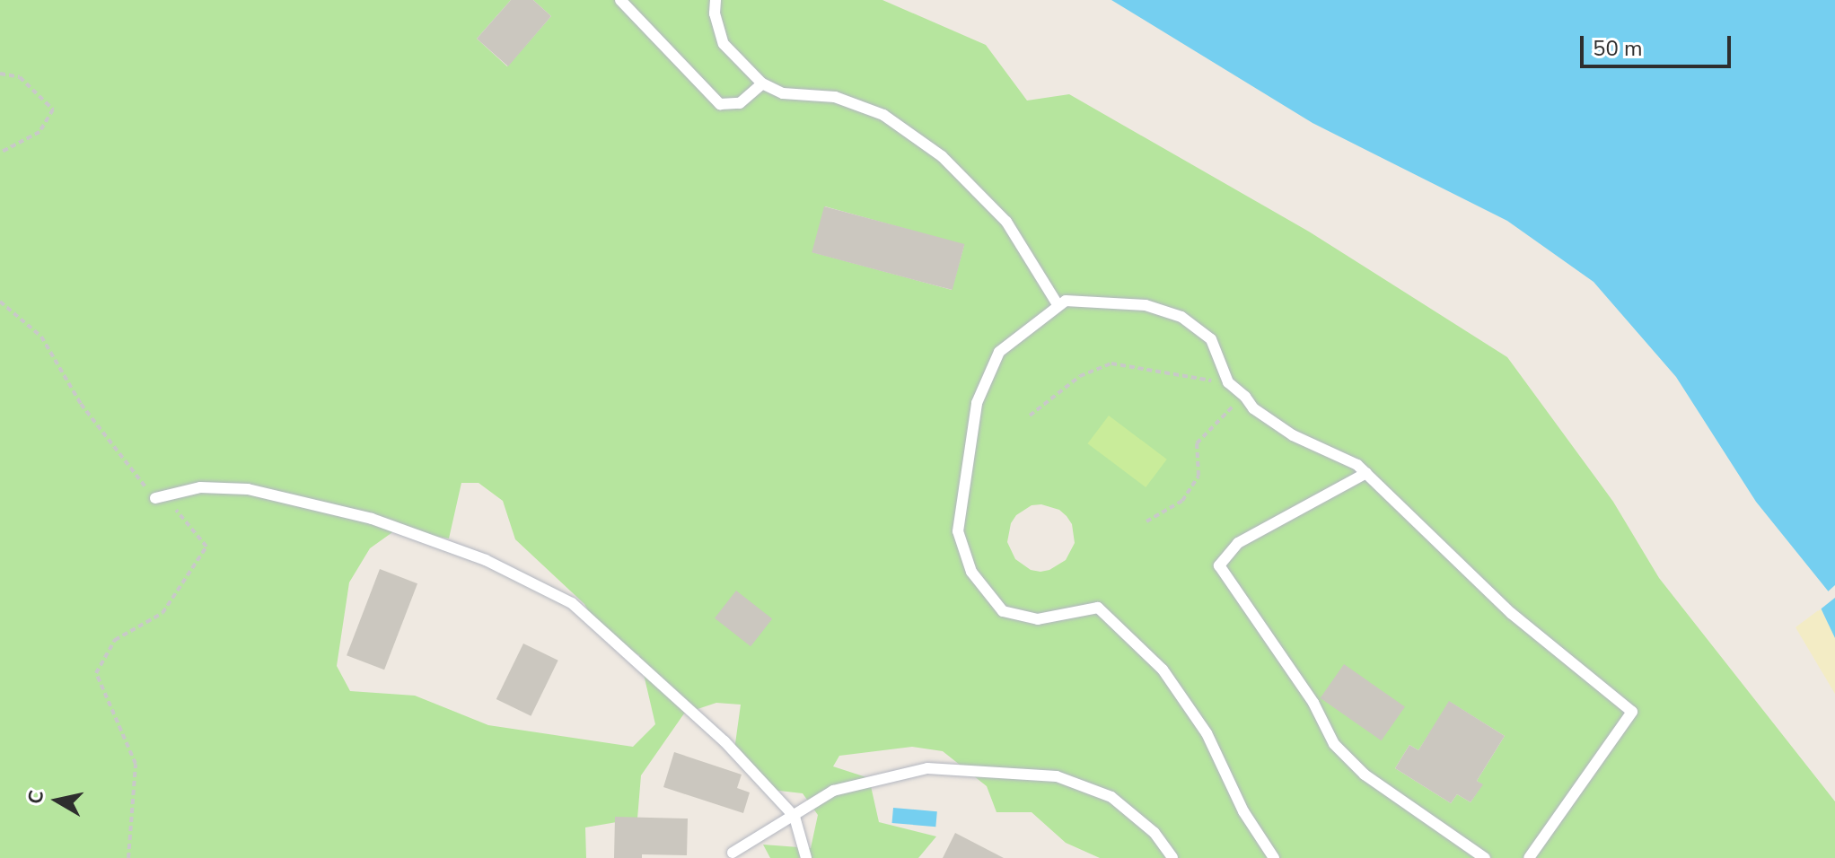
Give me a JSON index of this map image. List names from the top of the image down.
{
  "scale_bar": "50 m",
  "north": "left"
}
